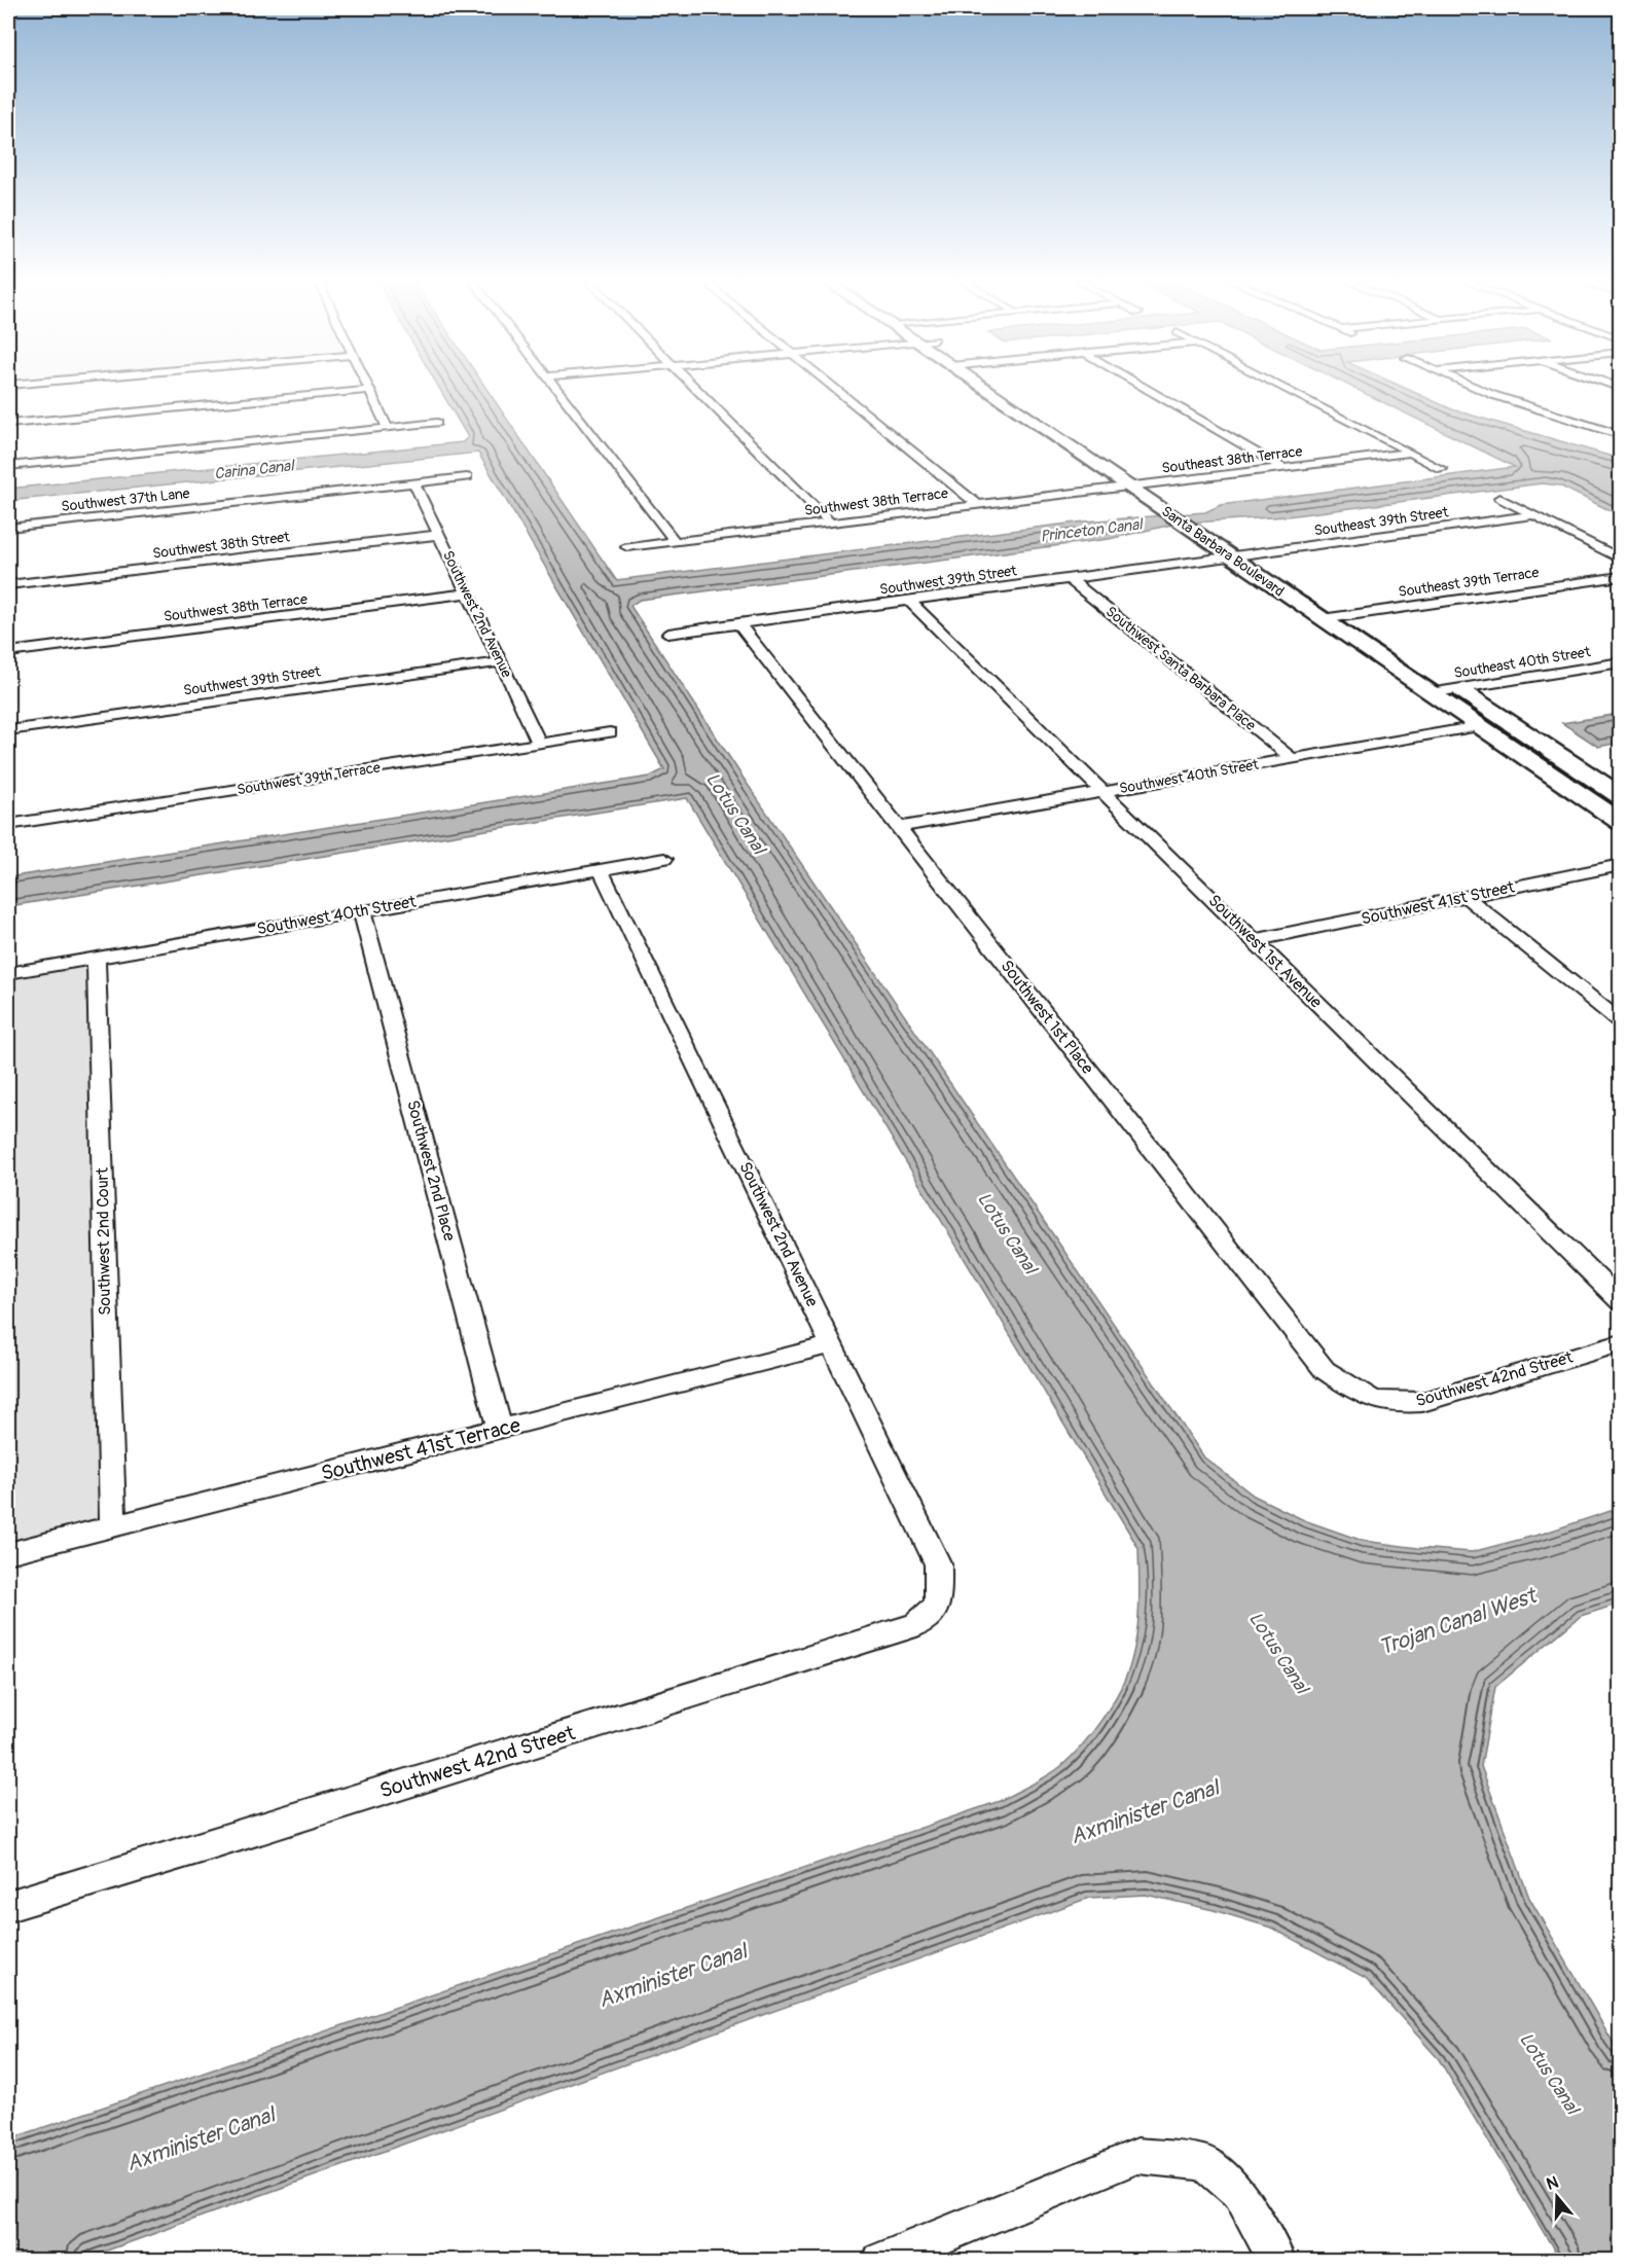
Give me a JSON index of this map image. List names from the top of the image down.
{
  "streets": {
    "main road": ["Santa Barbara Boulevard"],
    "street": [
      "Southeast 38th Terrace",
      "Southwest 37th Lane",
      "Southwest 38th Terrace",
      "Southeast 39th Street",
      "Southwest 38th Street",
      "Southwest 39th Street",
      "Southeast 39th Terrace",
      "Southwest 2nd Avenue",
      "Southeast 40th Street",
      "Southwest Santa Barbara Place",
      "Southwest 40th Street",
      "Southwest 39th Terrace",
      "Southwest 41st Street",
      "Southwest 1st Avenue",
      "Southwest 1st Place",
      "Southwest 2nd Place",
      "Southwest 2nd Court",
      "Southwest 42nd Street",
      "Southwest 41st Terrace"
    ]
  },
  "crossings": [
    ["Southeast 38th Terrace", "Southwest 38th Terrace"],
    ["Southeast 38th Terrace", "Santa Barbara Boulevard"],
    ["Southwest 37th Lane", "Southwest 2nd Avenue"],
    ["Southwest 38th Terrace", "Santa Barbara Boulevard"],
    ["Southwest 38th Terrace", "Southwest 2nd Avenue"],
    ["Southeast 39th Street", "Santa Barbara Boulevard"],
    ["Southeast 39th Street", "Southwest 39th Street"],
    ["Southwest 38th Street", "Southwest 2nd Avenue"],
    ["Santa Barbara Boulevard", "Southwest 39th Street"],
    ["Santa Barbara Boulevard", "Southeast 39th Terrace"],
    ["Santa Barbara Boulevard", "Southeast 40th Street"],
    ["Santa Barbara Boulevard", "Southwest 40th Street"],
    ["Southwest 39th Street", "Southwest 2nd Avenue"],
    ["Southwest 39th Street", "Southwest Santa Barbara Place"],
    ["Southwest 39th Street", "Southwest 1st Avenue"],
    ["Southwest 39th Street", "Southwest 1st Place"],
    ["Southwest 2nd Avenue", "Southwest 40th Street"],
    ["Southwest 2nd Avenue", "Southwest 39th Terrace"],
    ["Southwest 2nd Avenue", "Southwest 42nd Street"],
    ["Southwest 2nd Avenue", "Southwest 41st Terrace"],
    ["Southwest Santa Barbara Place", "Southwest 40th Street"],
    ["Southwest 40th Street", "Southwest 1st Avenue"],
    ["Southwest 40th Street", "Southwest 1st Place"],
    ["Southwest 40th Street", "Southwest 2nd Place"],
    ["Southwest 40th Street", "Southwest 2nd Court"],
    ["Southwest 41st Street", "Southwest 1st Avenue"],
    ["Southwest 1st Place", "Southwest 42nd Street"],
    ["Southwest 2nd Place", "Southwest 41st Terrace"],
    ["Southwest 2nd Court", "Southwest 41st Terrace"]
  ],
  "water": [
    "Carina Canal",
    "Princeton Canal",
    "Lotus Canal",
    "Trojan Canal West",
    "Axminister Canal"
  ],
  "north": "top"
}
